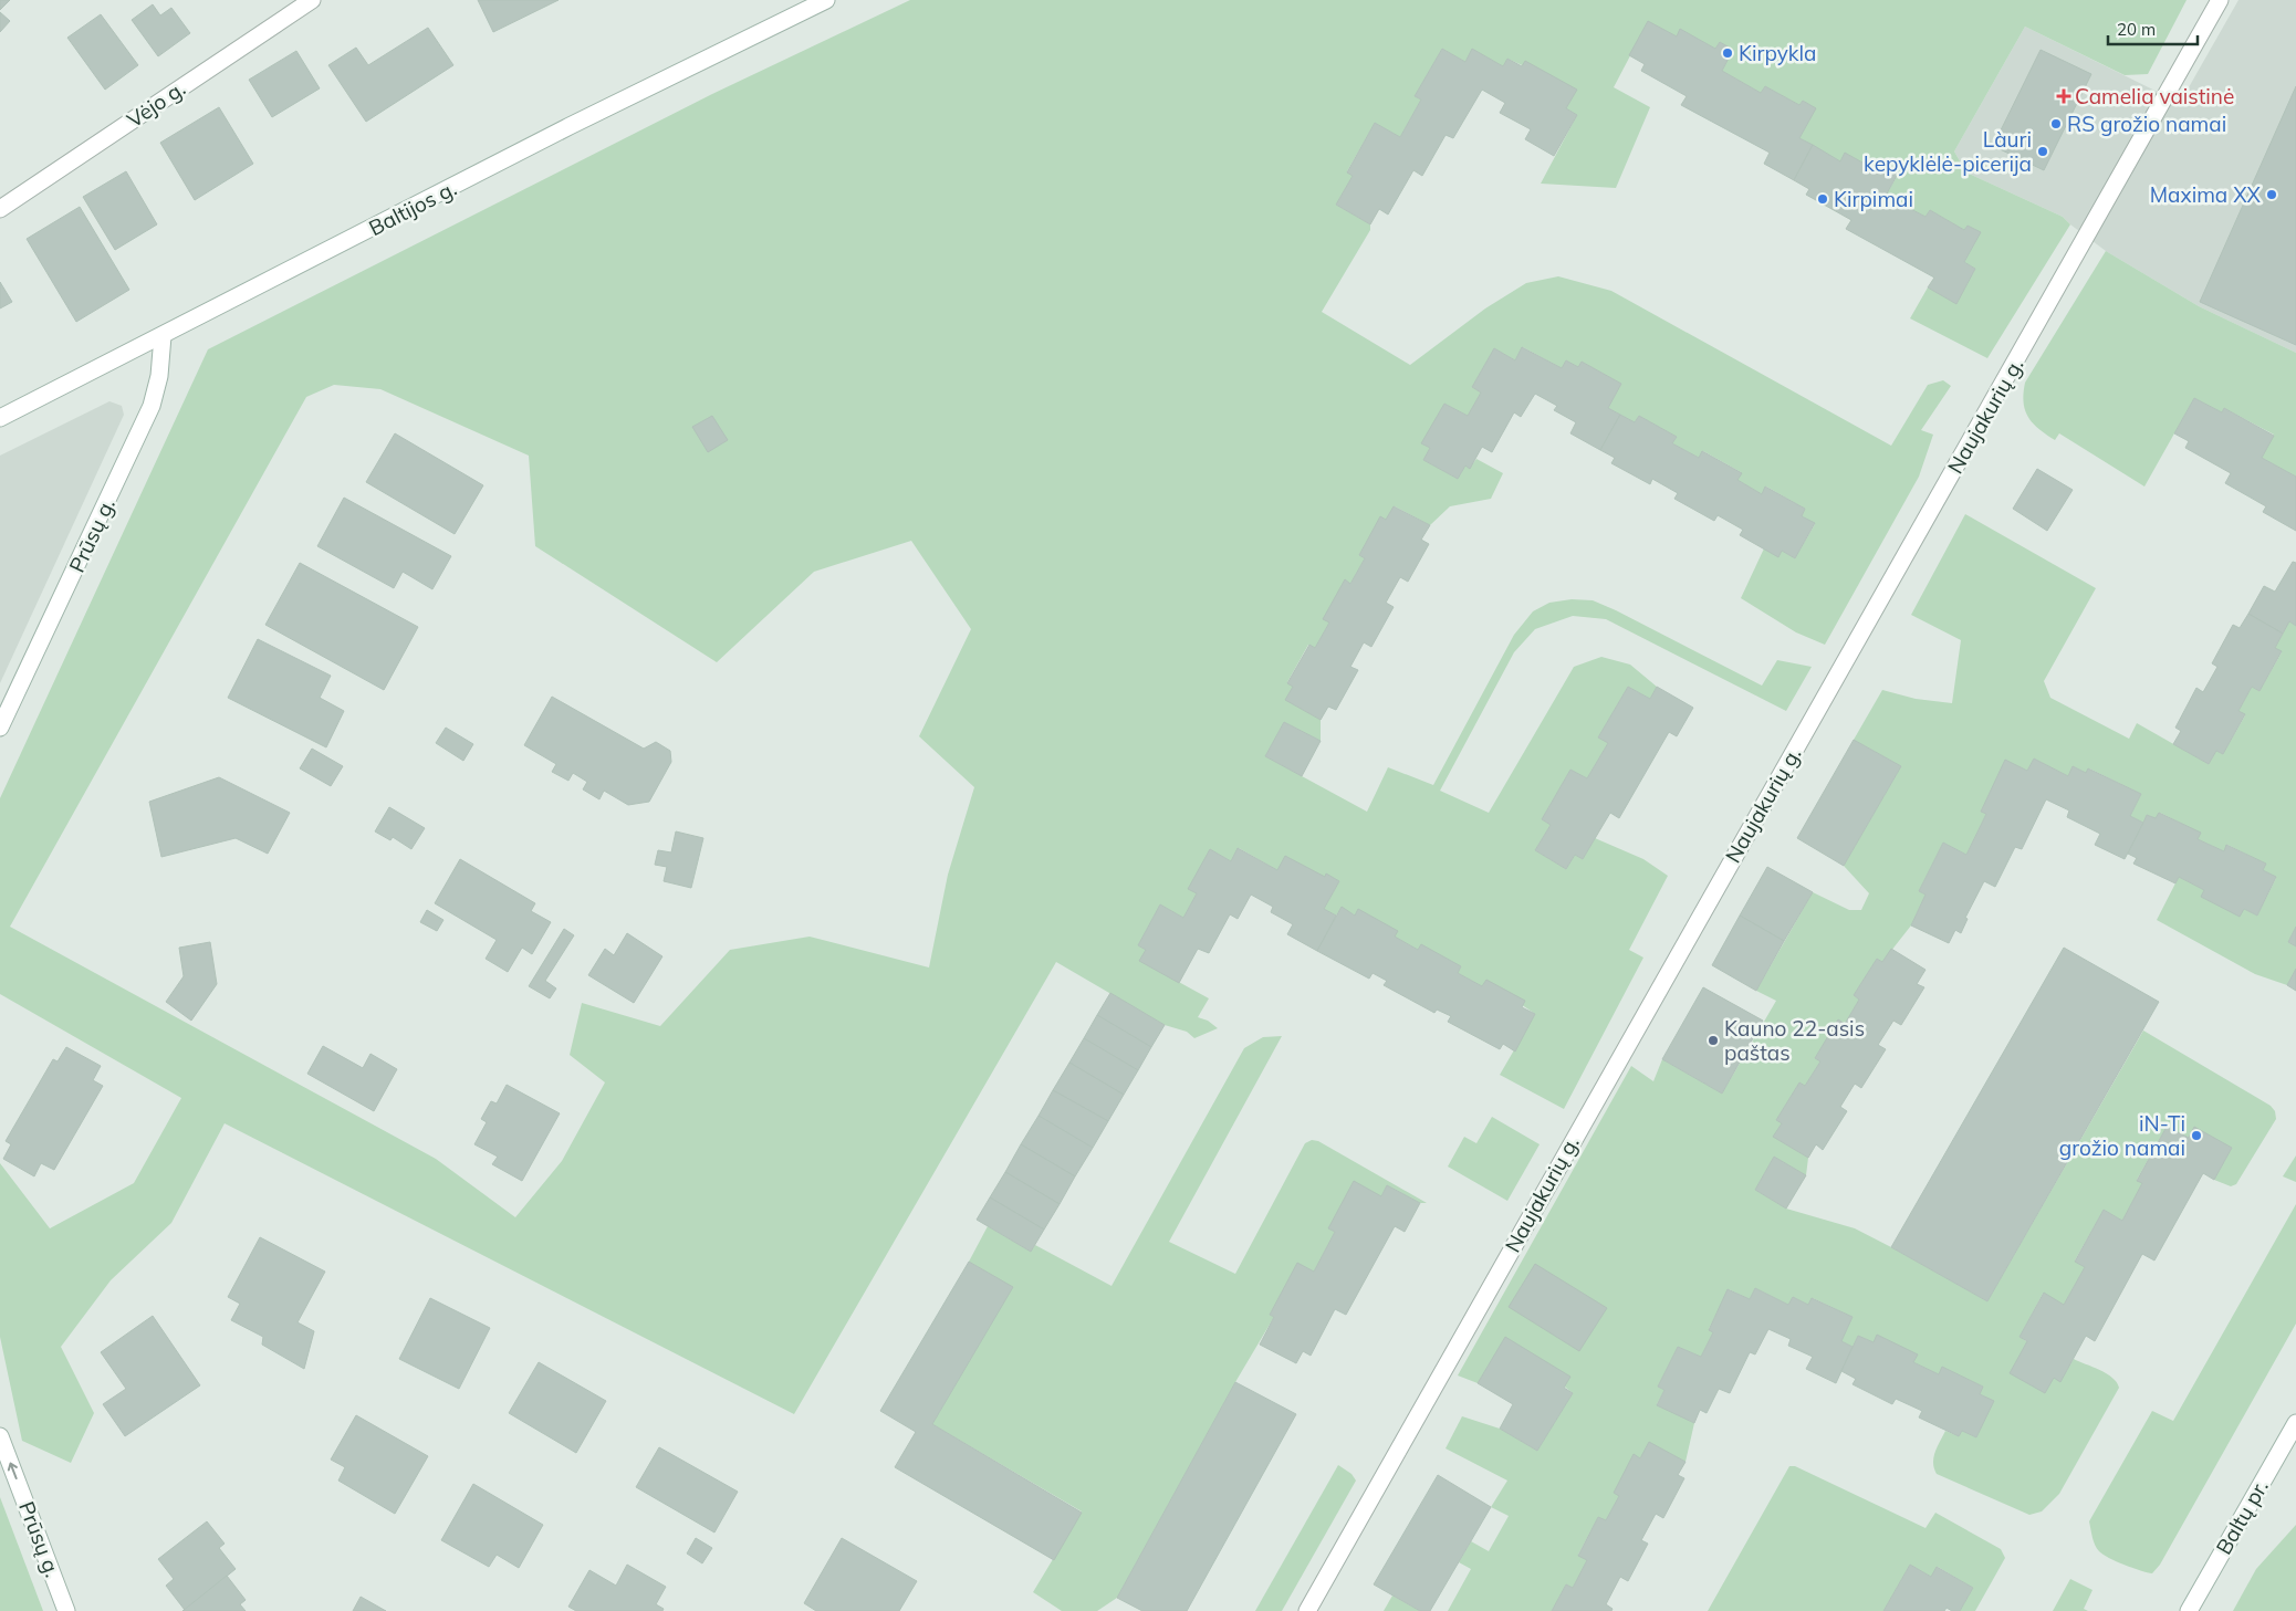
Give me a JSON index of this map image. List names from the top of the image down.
{
  "streets": {
    "street": [
      "Vėjo g.",
      "Baltijos g.",
      "Naujakurių g.",
      "Prūsų g.",
      "Baltų pr."
    ]
  },
  "crossings": [
    ["Baltijos g.", "Prūsų g."]
  ],
  "places": {
    "other": [
      "Kirpykla",
      "RS grožio namai",
      "Làuri kepyklėlė-picerija",
      "Maxima XX",
      "Kirpimai",
      "Kauno 22-asis paštas",
      "iN-Ti grožio namai"
    ],
    "health": ["Camelia vaistinė"]
  },
  "scale_bar": "20 m"
}
